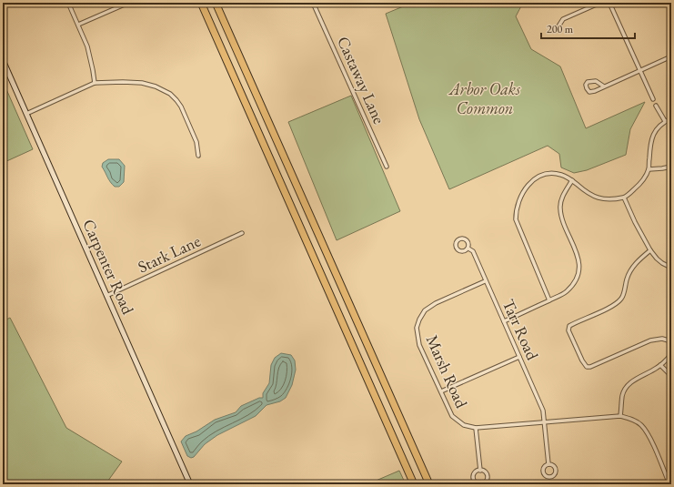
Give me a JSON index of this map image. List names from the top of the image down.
{
  "streets": {
    "main road": ["Carpenter Road"],
    "street": [
      "Castaway Lane",
      "Stark Lane",
      "Tarr Road",
      "Marsh Road"
    ]
  },
  "crossings": [
    ["Stark Lane", "Carpenter Road"],
    ["Tarr Road", "Marsh Road"]
  ],
  "parks": ["Arbor Oaks Common"],
  "scale_bar": "200 m"
}
